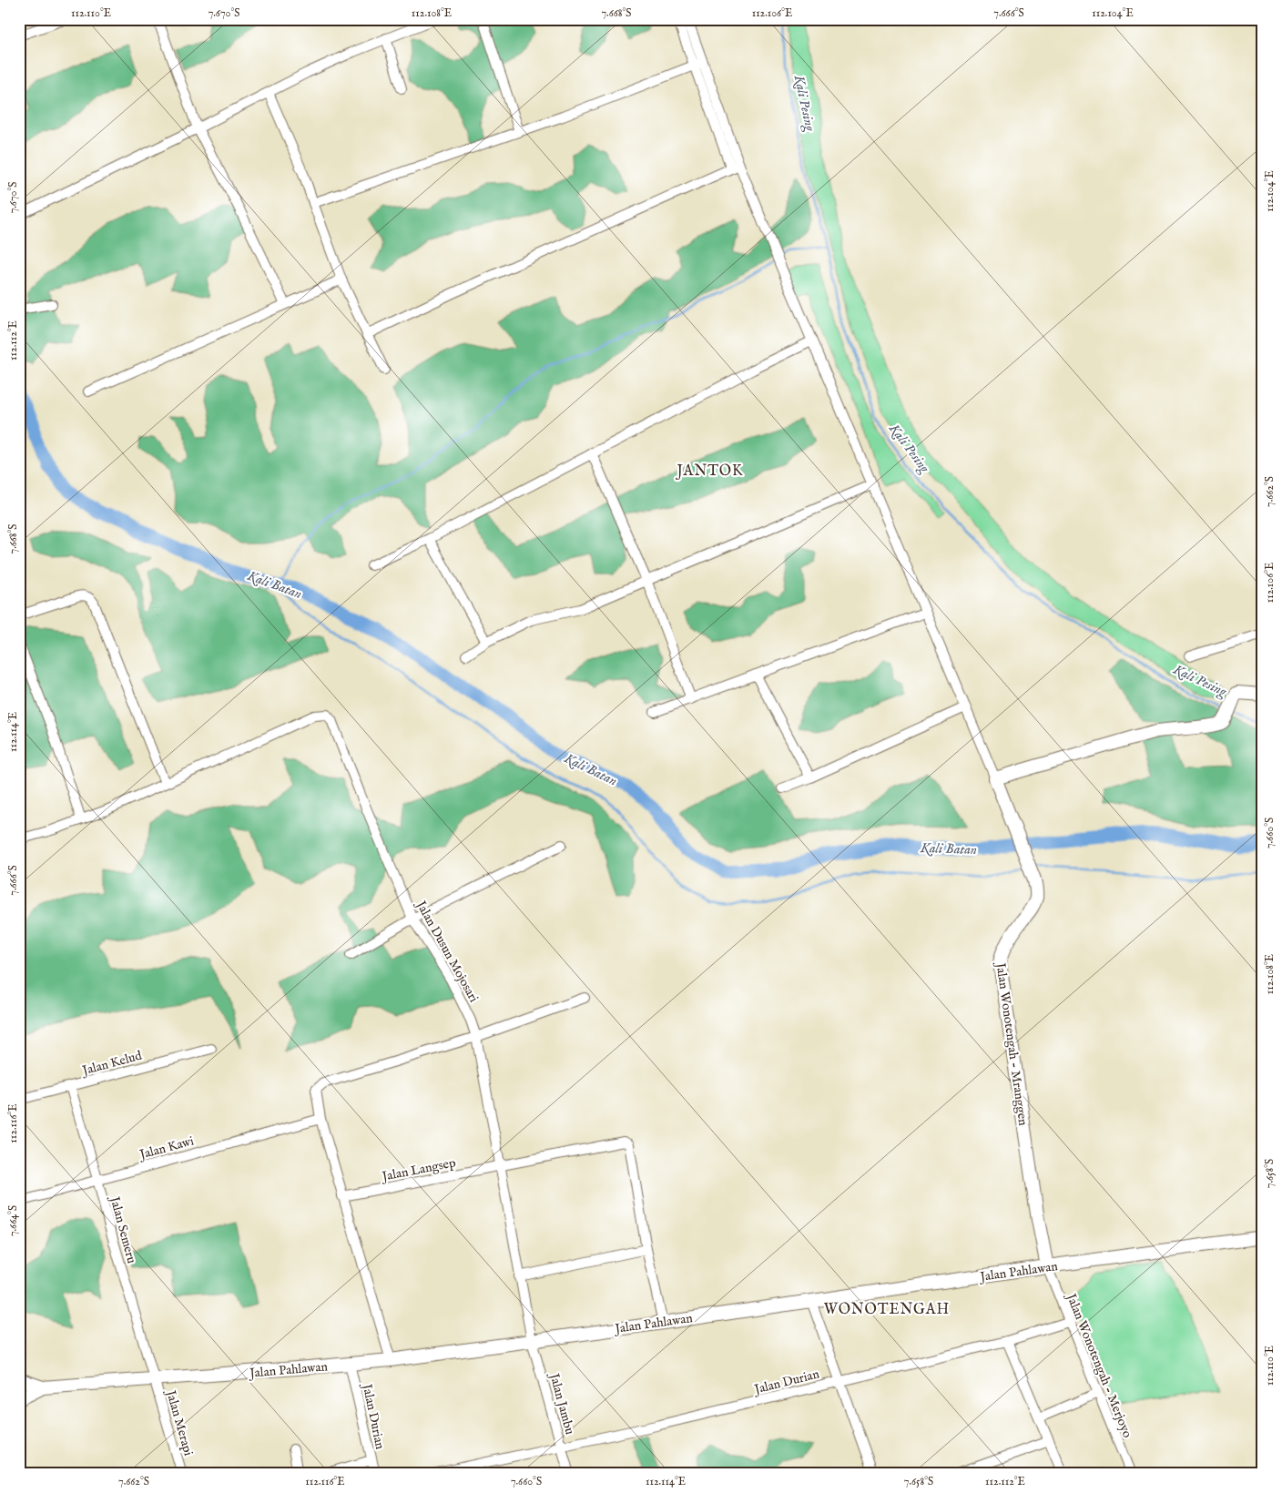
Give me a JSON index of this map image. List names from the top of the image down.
{
  "streets": {
    "main road": ["Jalan Wonotengah - Mranggen", "Jalan Pahlawan"],
    "street": [
      "Jalan Dusun Mojosari",
      "Jalan Kelud",
      "Jalan Kawi",
      "Jalan Langsep",
      "Jalan Semeru",
      "Jalan Wonotengah - Merjoyo",
      "Jalan Durian",
      "Jalan Jambu",
      "Jalan Merapi"
    ]
  },
  "crossings": [
    ["Jalan Dusun Mojosari", "Jalan Langsep"],
    ["Jalan Dusun Mojosari", "Jalan Pahlawan"],
    ["Jalan Dusun Mojosari", "Jalan Jambu"],
    ["Jalan Wonotengah - Mranggen", "Jalan Pahlawan"],
    ["Jalan Wonotengah - Mranggen", "Jalan Wonotengah - Merjoyo"],
    ["Jalan Kelud", "Jalan Semeru"],
    ["Jalan Kawi", "Jalan Semeru"],
    ["Jalan Semeru", "Jalan Pahlawan"],
    ["Jalan Semeru", "Jalan Merapi"],
    ["Jalan Pahlawan", "Jalan Wonotengah - Merjoyo"],
    ["Jalan Pahlawan", "Jalan Durian"],
    ["Jalan Pahlawan", "Jalan Jambu"],
    ["Jalan Pahlawan", "Jalan Merapi"],
    ["Jalan Wonotengah - Merjoyo", "Jalan Durian"],
    ["Jalan Durian", "Jalan Jambu"]
  ],
  "districts": ["JANTOK", "WONOTENGAH"],
  "water": ["Kali Pesing", "Kali Batan"],
  "coordinates": [
    "112.110°E",
    "7.670°S",
    "112.108°E",
    "7.668°S",
    "112.106°E",
    "7.666°S",
    "112.104°E",
    "112.112°E",
    "7.662°S",
    "112.114°E",
    "7.660°S",
    "112.116°E",
    "7.658°S",
    "7.664°S"
  ]
}
